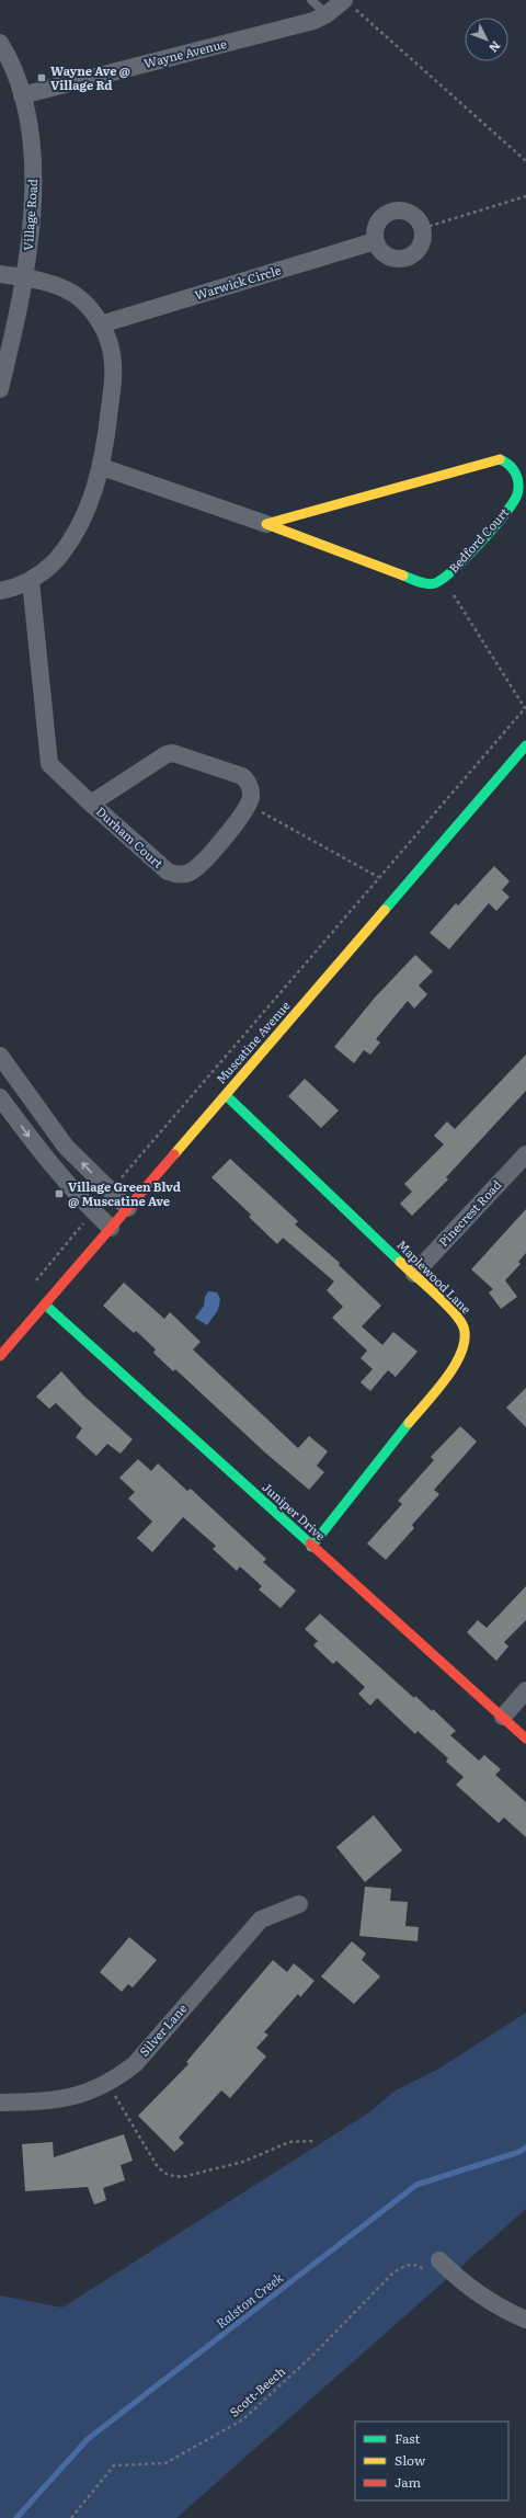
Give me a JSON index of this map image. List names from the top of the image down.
{
  "streets": {
    "street": [
      "Wayne Avenue",
      "Village Road",
      "Warwick Circle",
      "Bedford Court",
      "Durham Court",
      "Muscatine Avenue",
      "Pinecrest Road",
      "Maplewood Lane",
      "Juniper Drive",
      "Silver Lane"
    ],
    "path": ["Scott-Beech"]
  },
  "crossings": [
    ["Wayne Avenue", "Village Road"],
    ["Muscatine Avenue", "Maplewood Lane"],
    ["Muscatine Avenue", "Juniper Drive"],
    ["Pinecrest Road", "Maplewood Lane"],
    ["Maplewood Lane", "Juniper Drive"]
  ],
  "water": ["Ralston Creek"],
  "places": {
    "transit": ["Wayne Ave @ Village Rd", "Village Green Blvd @ Muscatine Ave"]
  },
  "legend": ["Fast", "Slow", "Jam"],
  "north": "bottom right"
}
